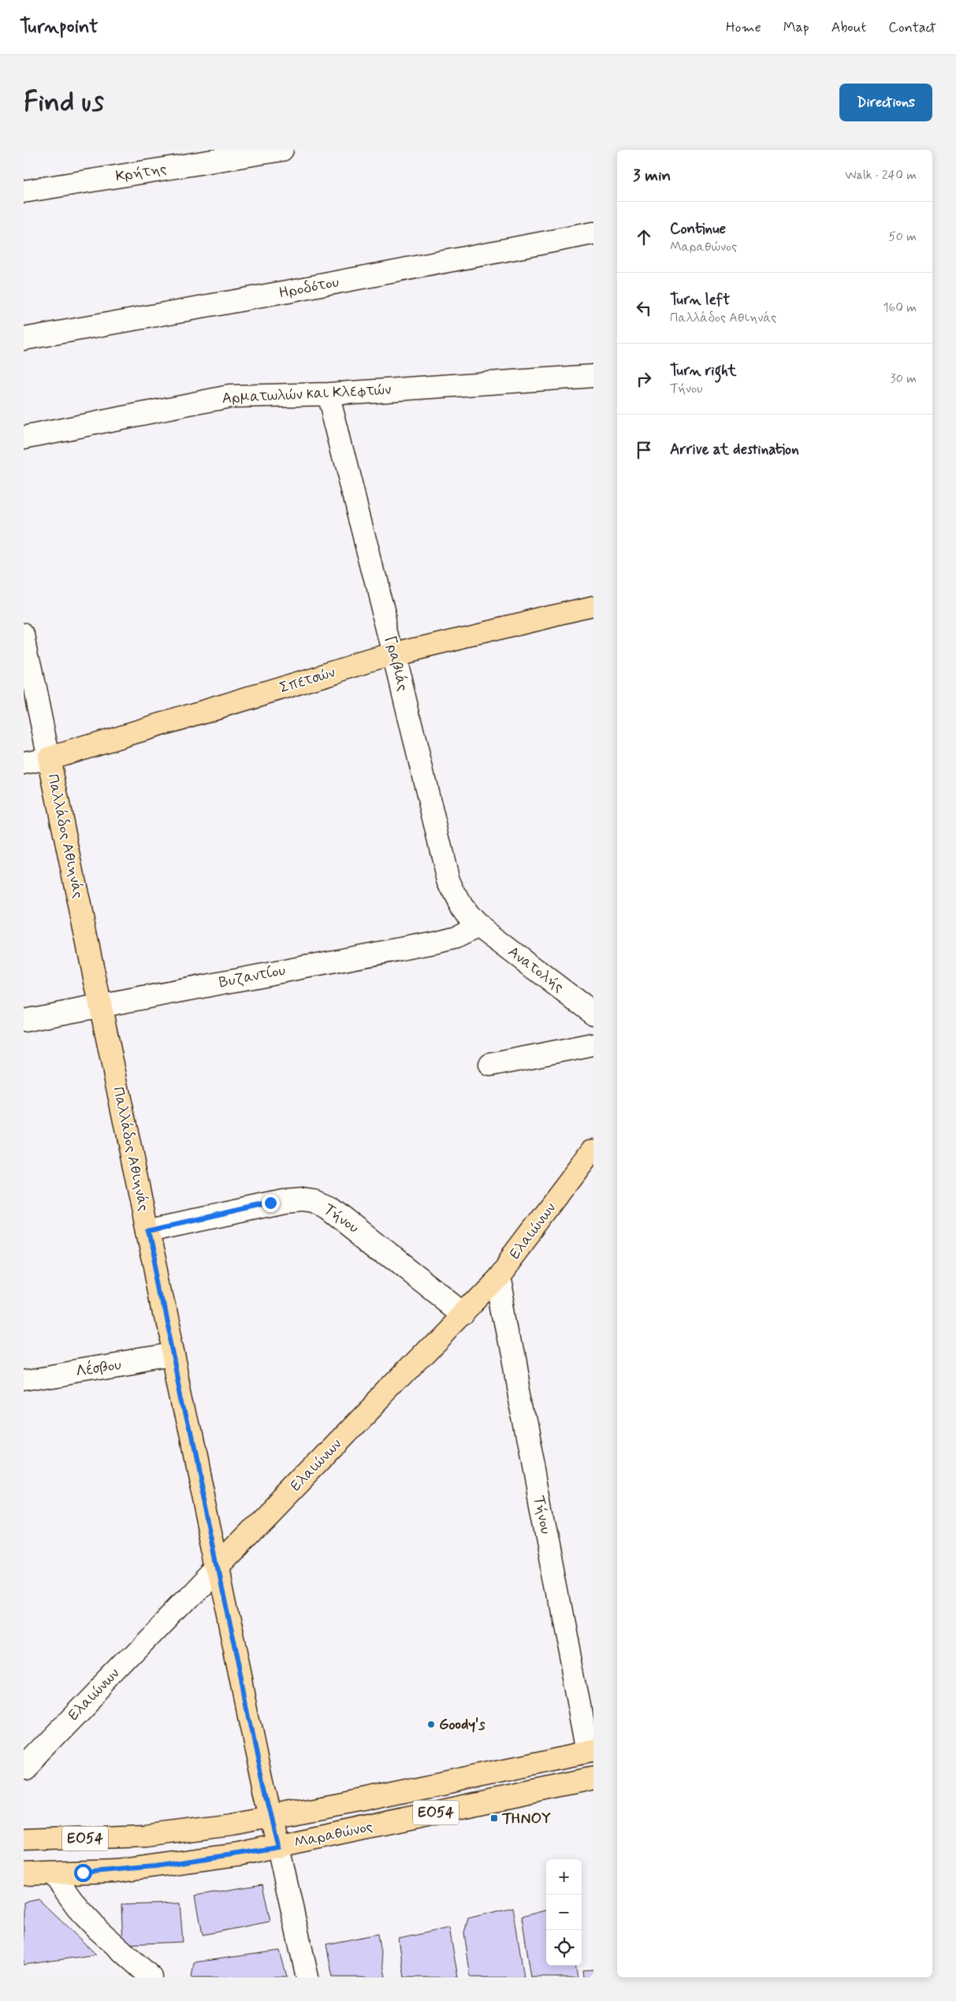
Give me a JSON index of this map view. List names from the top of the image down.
{
  "streets": {
    "main road": [
      "Σπετσών",
      "Παλλάδος Αθιηνάς",
      "Ελαιώνων",
      "ΕΟ54",
      "Μαραθώνος"
    ],
    "street": [
      "Κρήτης",
      "Ηροδότου",
      "Αρματωλών και Κλεφτών",
      "Γραβιάς",
      "Ανατολής",
      "Βυζαντίου",
      "Τήνου",
      "Λέσβου"
    ]
  },
  "crossings": [
    ["Αρματωλών και Κλεφτών", "Γραβιάς"],
    ["Γραβιάς", "Σπετσών"],
    ["Γραβιάς", "Ανατολής"],
    ["Γραβιάς", "Βυζαντίου"],
    ["Σπετσών", "Παλλάδος Αθιηνάς"],
    ["Παλλάδος Αθιηνάς", "Βυζαντίου"],
    ["Παλλάδος Αθιηνάς", "Τήνου"],
    ["Παλλάδος Αθιηνάς", "Ελαιώνων"],
    ["Παλλάδος Αθιηνάς", "Λέσβου"],
    ["Παλλάδος Αθιηνάς", "Μαραθώνος"],
    ["Ανατολής", "Βυζαντίου"],
    ["Τήνου", "Ελαιώνων"],
    ["Τήνου", "Μαραθώνος"]
  ],
  "places": {
    "other": ["Goody's"],
    "transit": ["ΤΗΝΟΥ"]
  },
  "page": {
    "header": "Turnpoint",
    "nav": [
      "Home",
      "Map",
      "About",
      "Contact"
    ],
    "buttons": "Directions",
    "title": "Find us",
    "heading": ["3 min", "Walk · 240 m"],
    "list": [
      ["Continue", "Μαραθώνος", "50 m"],
      ["Turn left", "Παλλάδος Αθιηνάς", "160 m"],
      ["Turn right", "Τήνου", "30 m"],
      "Arrive at destination"
    ],
    "map_buttons": ["+", "−"]
  }
}
